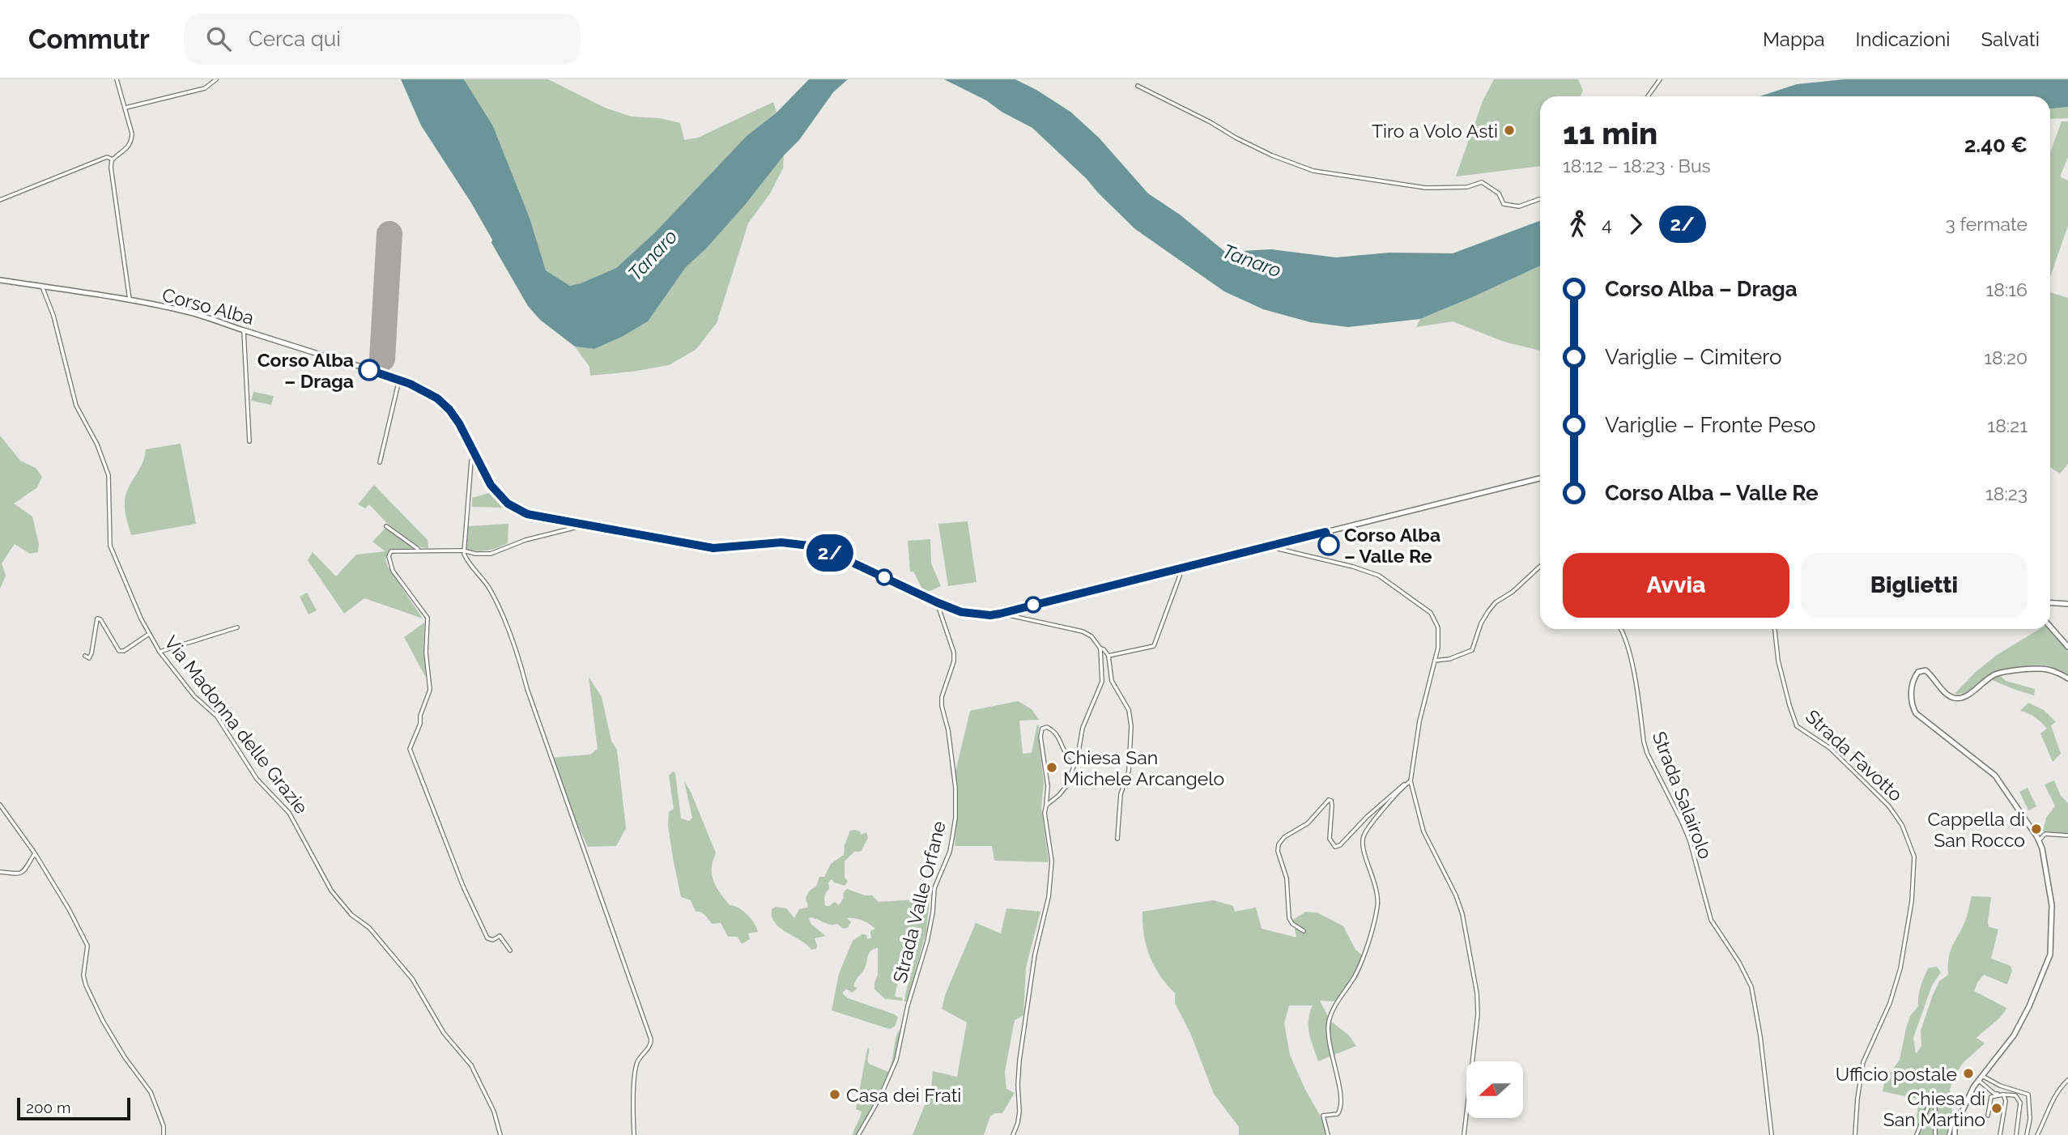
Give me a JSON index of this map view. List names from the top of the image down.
{
  "streets": {
    "street": [
      "Corso Alba",
      "Via Madonna delle Grazie",
      "Strada Favotto",
      "Strada Salairolo",
      "Strada Valle Orfane"
    ]
  },
  "crossings": [
    ["Corso Alba", "Via Madonna delle Grazie"],
    ["Corso Alba", "Strada Valle Orfane"]
  ],
  "water": ["Tanaro"],
  "places": [
    "Tiro a Volo Asti",
    "Corso Alba – Draga",
    "Corso Alba – Valle Re",
    "Chiesa San Michele Arcangelo",
    "Cappella di San Rocco",
    "Ufficio postale",
    "Casa dei Frati",
    "Chiesa di San Martino"
  ],
  "lines": ["bus line 2/"],
  "scale_bar": "200 m",
  "north": "left",
  "page": {
    "header": "Commutr",
    "search": "Cerca qui",
    "nav": ["Mappa", "Indicazioni", "Salvati"],
    "on_map": "2/",
    "heading": ["11 min", "18:12 – 18:23 · Bus", "2.40 €"],
    "legs": ["4", "2/", "3 fermate"],
    "list": [
      {
        "name": "Corso Alba – Draga",
        "value": "18:16"
      },
      {
        "name": "Variglie – Cimitero",
        "value": "18:20"
      },
      {
        "name": "Variglie – Fronte Peso",
        "value": "18:21"
      },
      {
        "name": "Corso Alba – Valle Re",
        "value": "18:23"
      }
    ],
    "buttons": ["Avvia", "Biglietti"],
    "scale": "200 m"
  }
}
